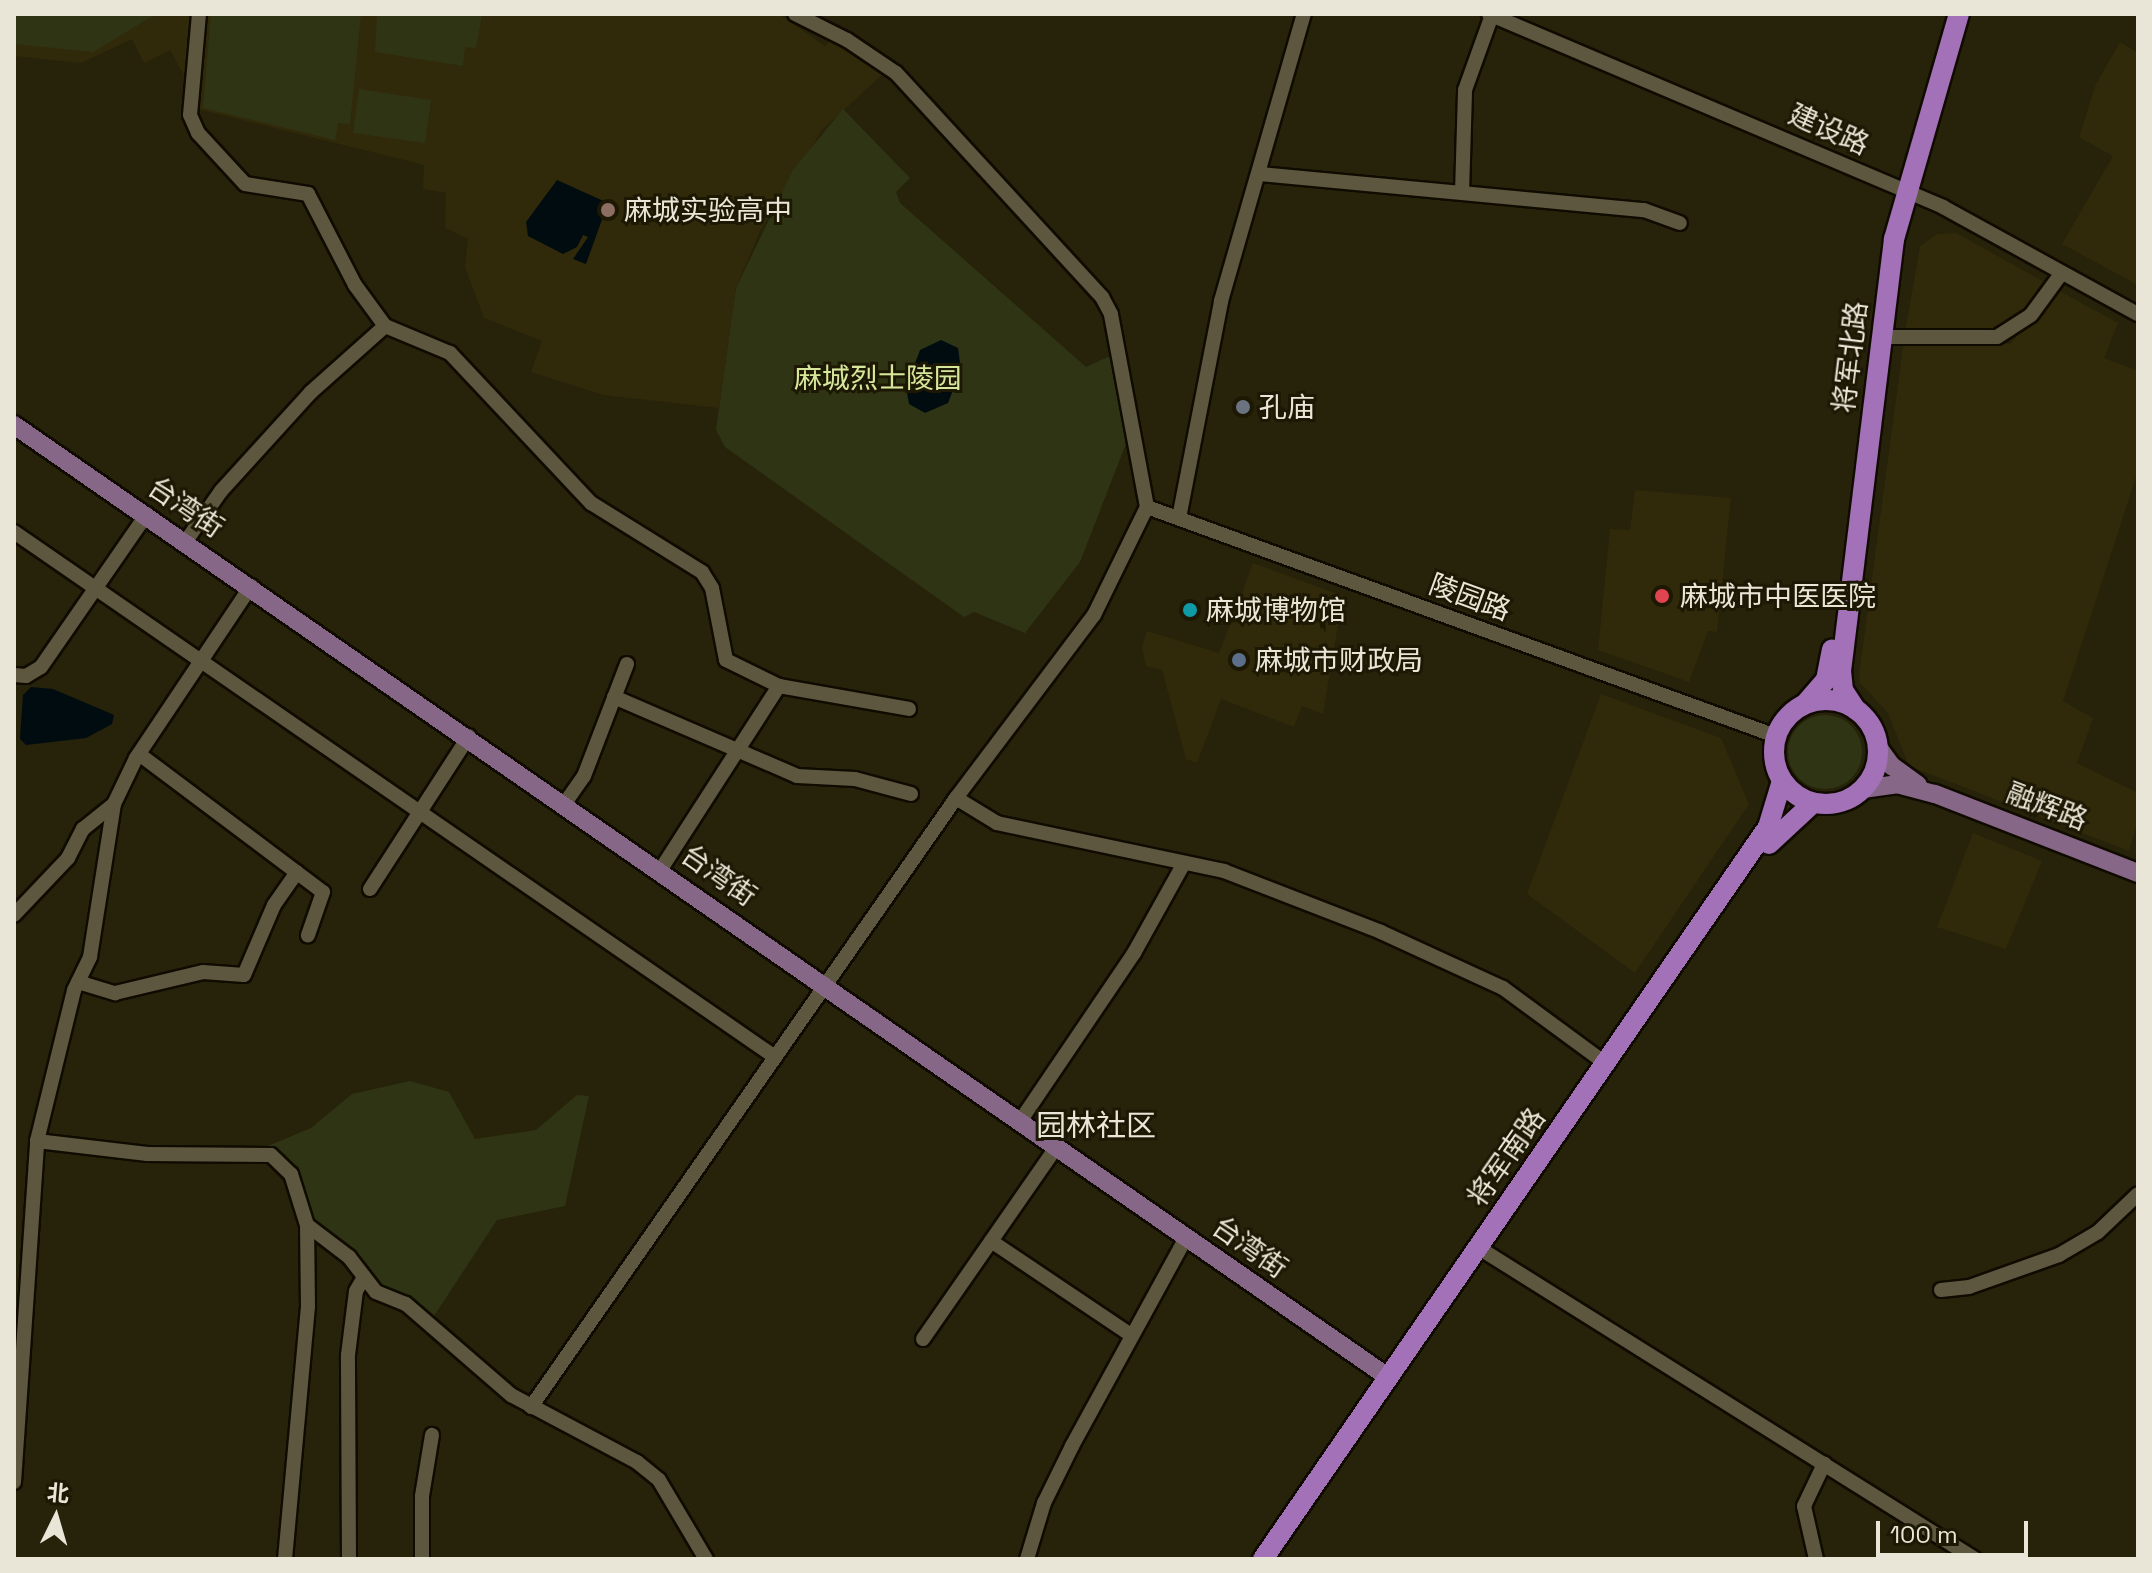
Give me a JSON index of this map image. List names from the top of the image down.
{
  "streets": {
    "highway": ["将军北路", "将军南路"],
    "main road": ["台湾街", "融辉路"],
    "street": ["建设路", "陵园路"]
  },
  "crossings": [
    ["建设路", "将军北路"],
    ["将军北路", "陵园路"],
    ["将军北路", "将军南路"],
    ["台湾街", "将军南路"],
    ["陵园路", "将军南路"]
  ],
  "districts": ["园林社区"],
  "parks": ["麻城烈士陵园"],
  "places": [
    "麻城实验高中",
    "孔庙",
    "麻城市中医医院",
    "麻城博物馆",
    "麻城市财政局"
  ],
  "scale_bar": "100 m",
  "north": "top"
}
